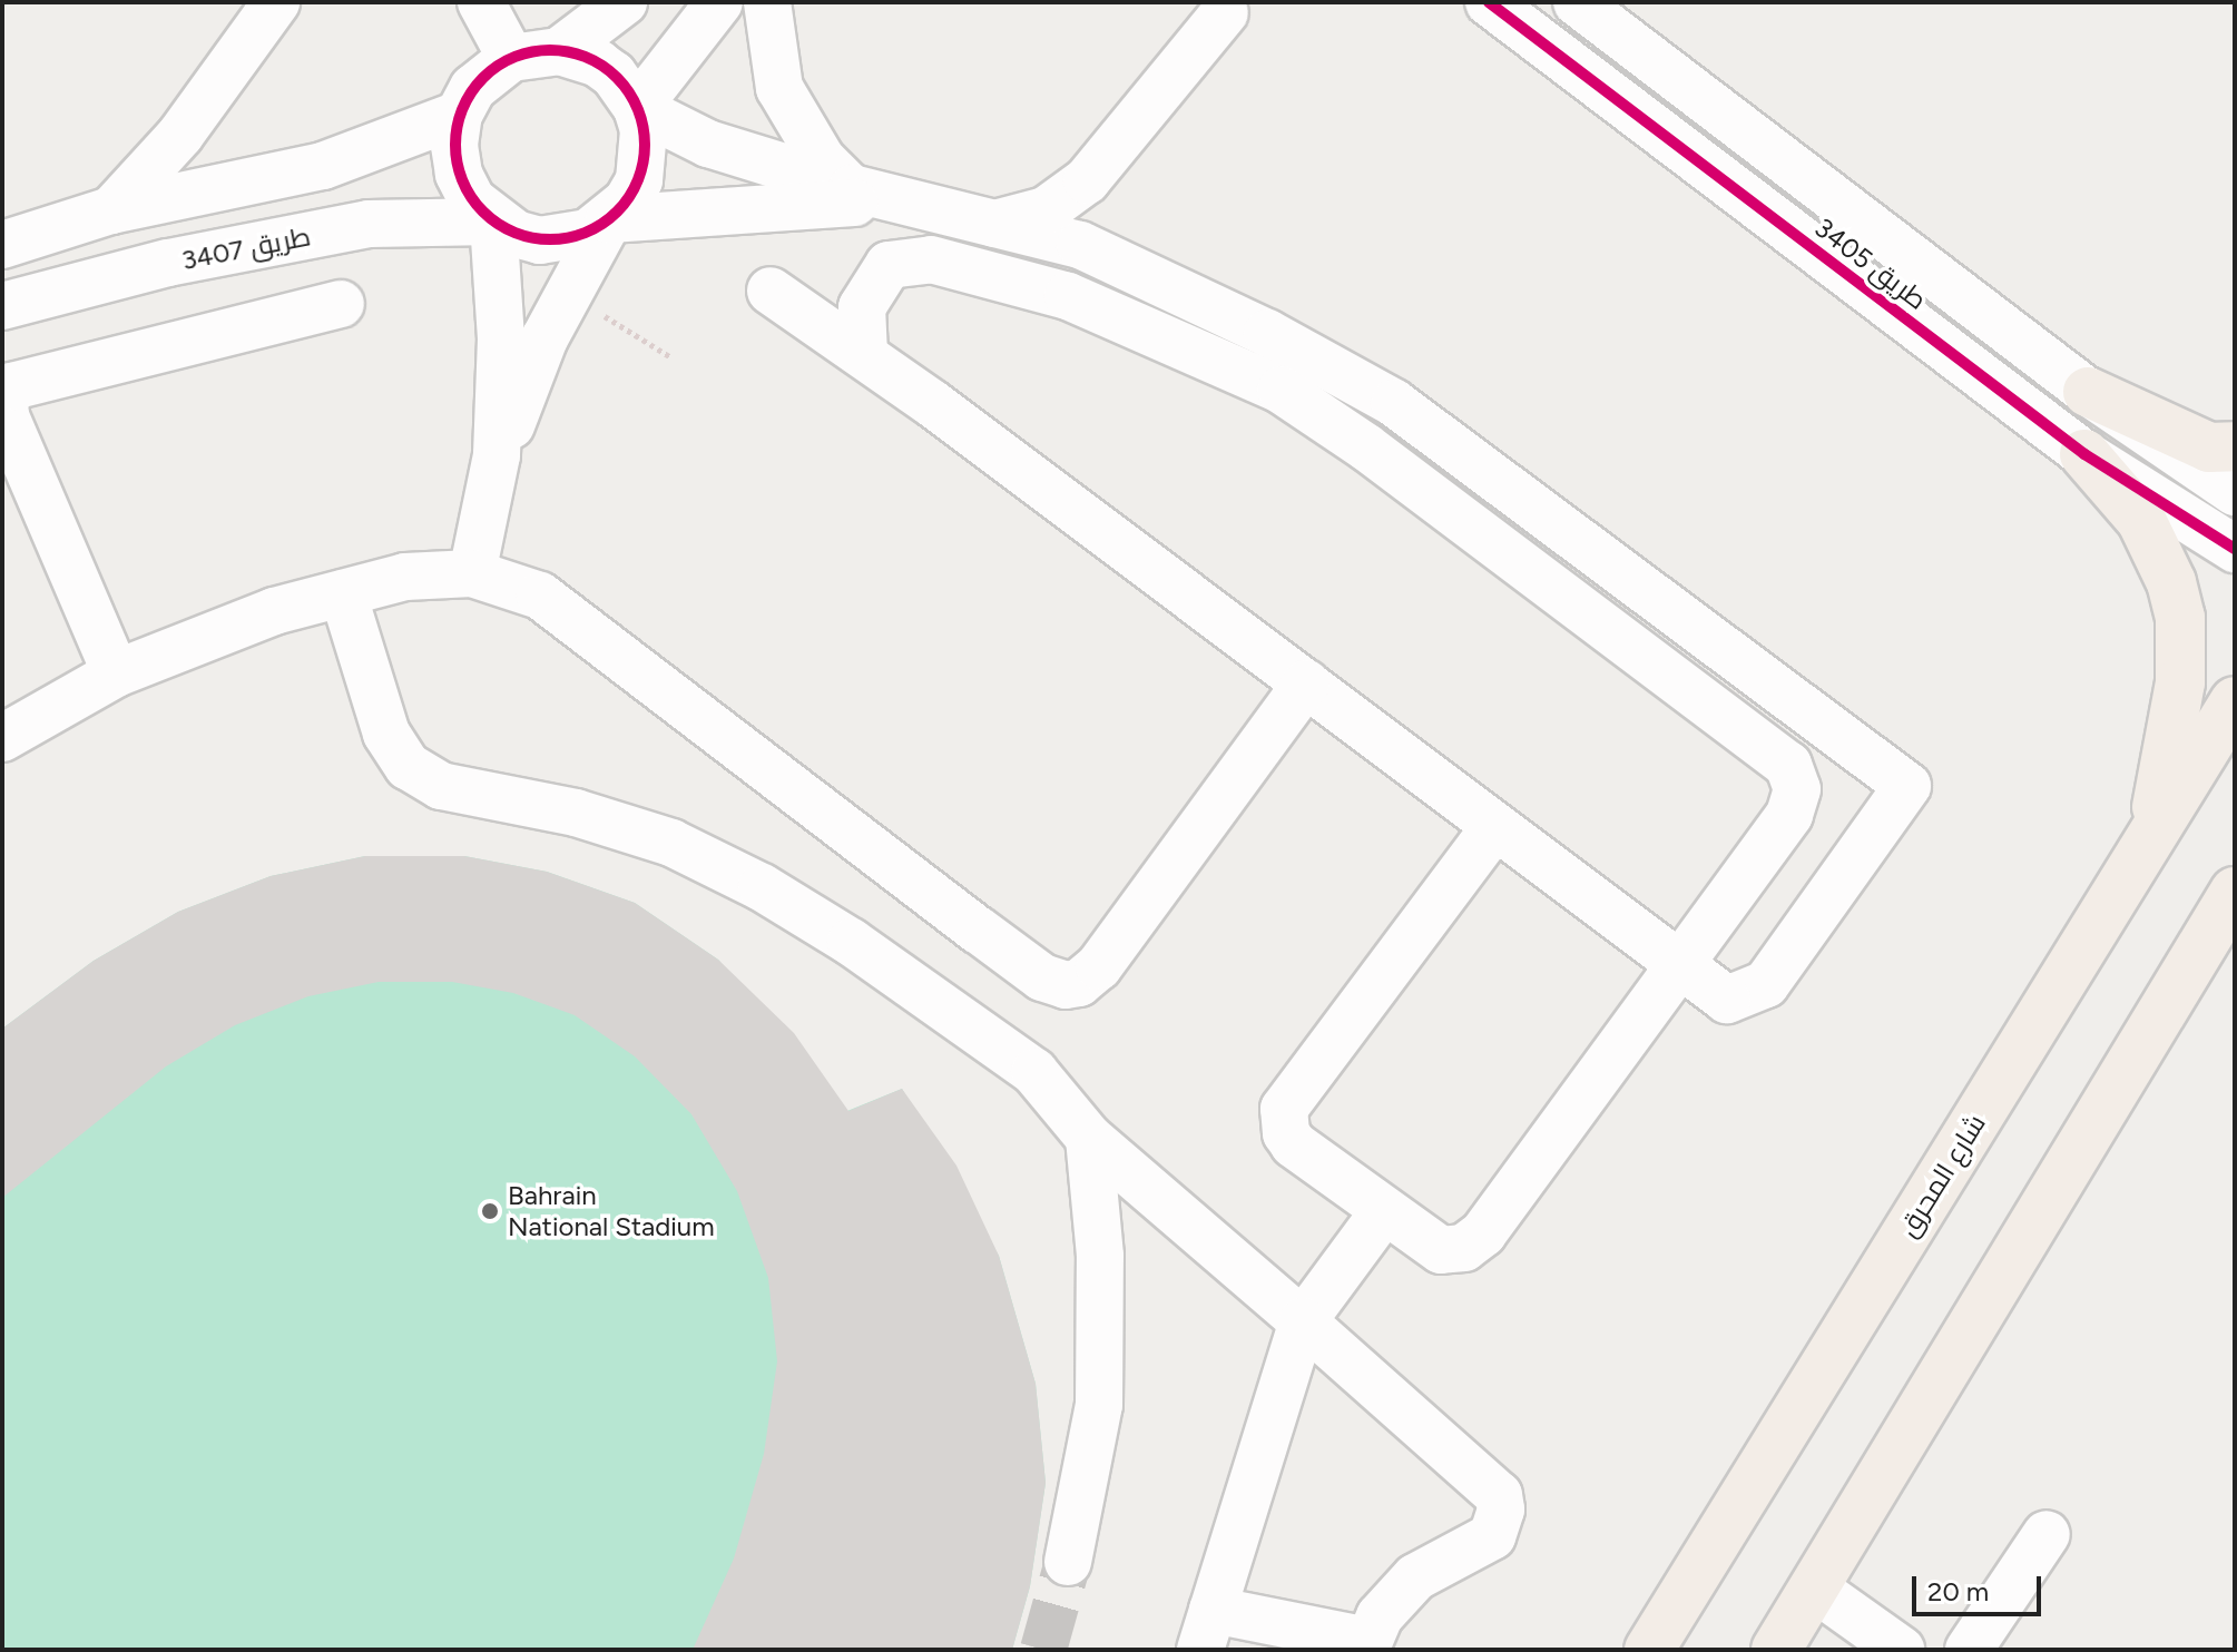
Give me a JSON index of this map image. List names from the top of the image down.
{
  "streets": {
    "main road": ["شارع المحرق"],
    "street": ["طريق 3407", "طريق 3405"]
  },
  "places": ["Bahrain National Stadium"],
  "scale_bar": "20 m"
}
